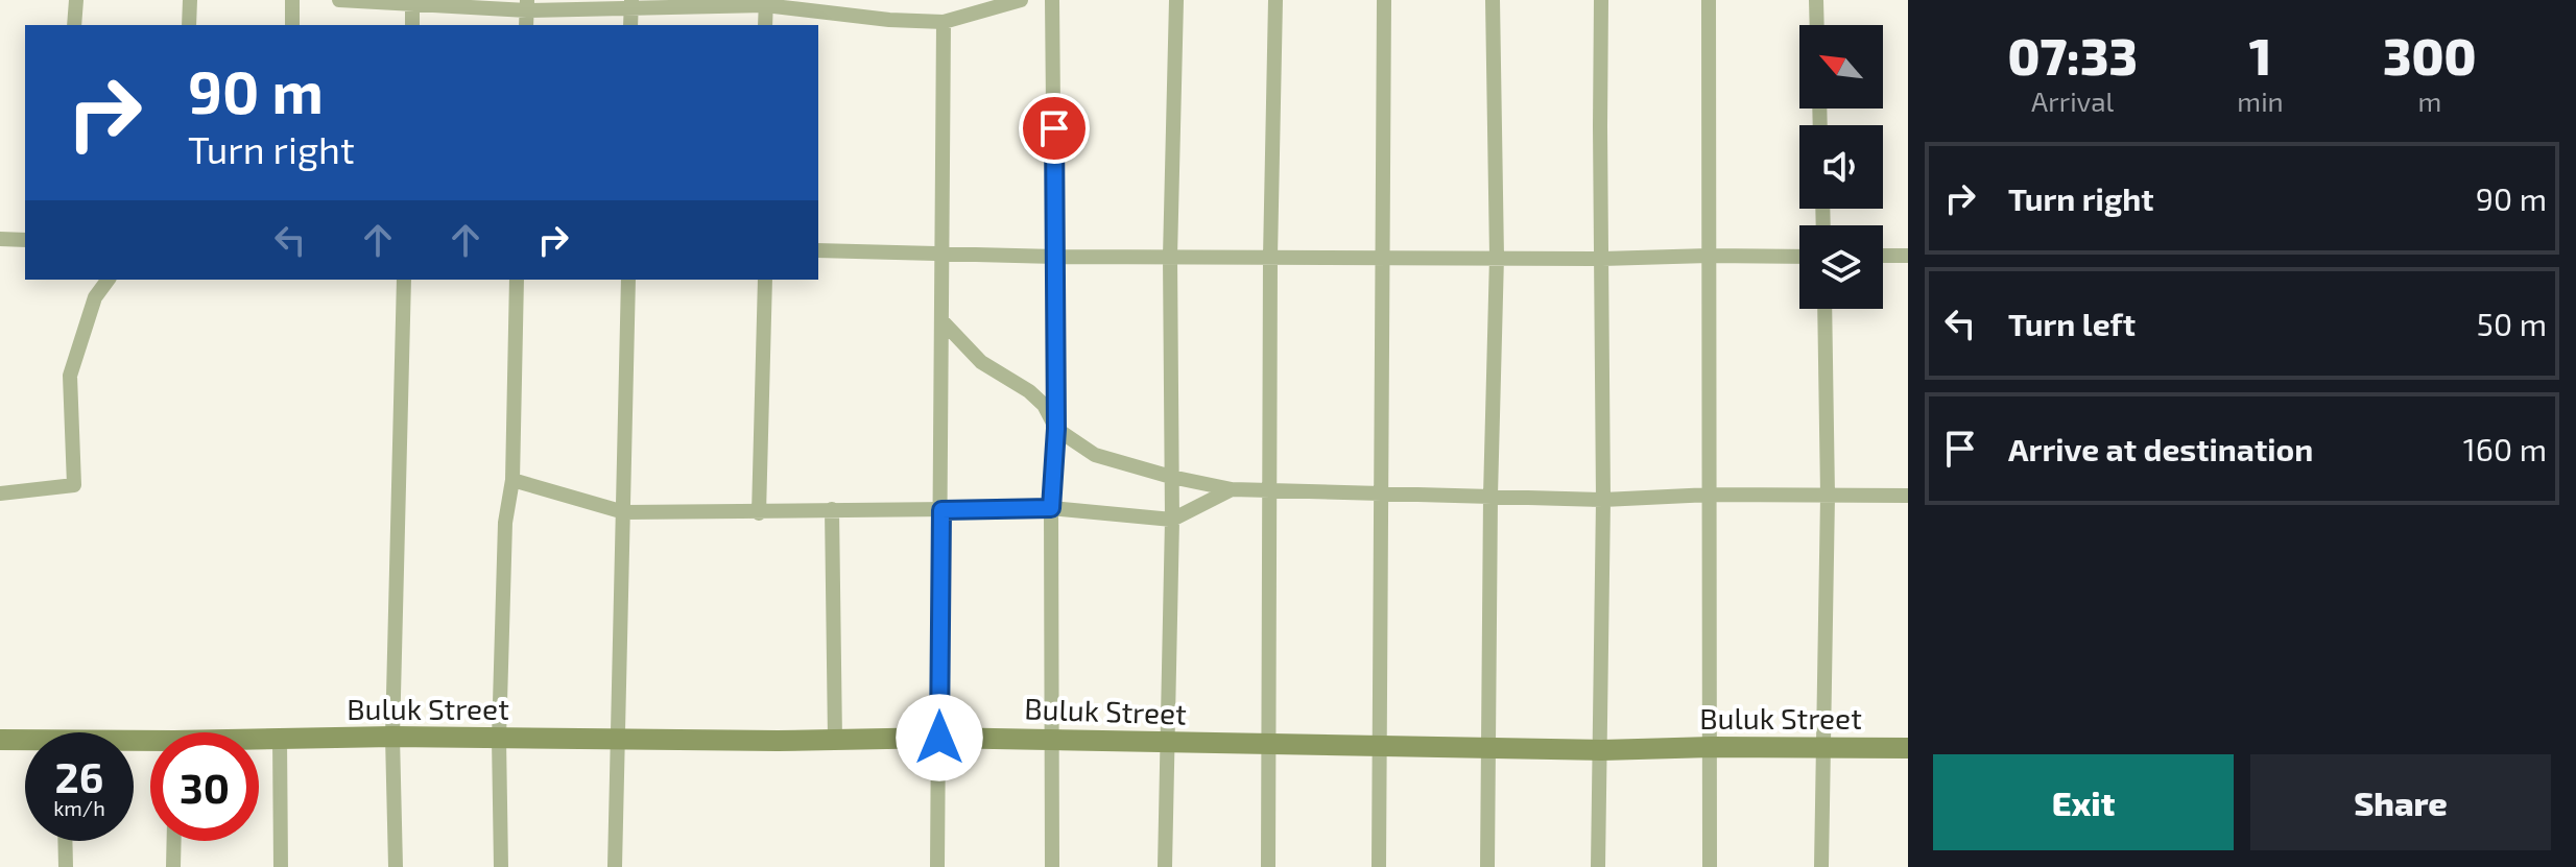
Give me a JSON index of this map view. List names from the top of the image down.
{
  "streets": {
    "street": ["Buluk Street"]
  },
  "north": "top left",
  "page": {
    "eta": [
      "07:33",
      "Arrival",
      "1",
      "min",
      "300",
      "m"
    ],
    "turn": ["90 m", "Turn right"],
    "list": [
      {
        "name": "Turn right",
        "value": "90 m"
      },
      {
        "name": "Turn left",
        "value": "50 m"
      },
      {
        "name": "Arrive at destination",
        "value": "160 m"
      }
    ],
    "speed": "26 km/h",
    "limit": "30",
    "buttons": ["Exit", "Share"]
  }
}
